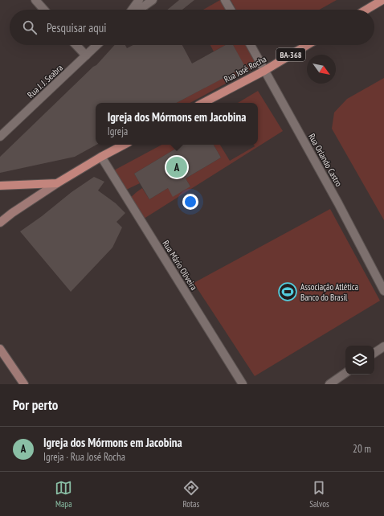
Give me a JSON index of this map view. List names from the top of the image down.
{
  "streets": {
    "main road": ["BA-368", "Rua José Rocha"],
    "street": ["Rua J. J. Seabra", "Rua Orlando Castro", "Rua Mário Oliveira"]
  },
  "crossings": [
    ["Rua José Rocha", "Rua Orlando Castro"]
  ],
  "places": {
    "sports": ["Associação Atlética Banco do Brasil"]
  },
  "north": "bottom right",
  "page": {
    "search": "Pesquisar aqui",
    "popup": ["Igreja dos Mórmons em Jacobina", "Igreja"],
    "pins": "A",
    "heading": "Por perto",
    "list": [
      {
        "mark": "A",
        "name": "Igreja dos Mórmons em Jacobina",
        "note": "Igreja · Rua José Rocha",
        "value": "20 m"
      }
    ],
    "nav": ["Mapa", "Rotas", "Salvos"]
  }
}
